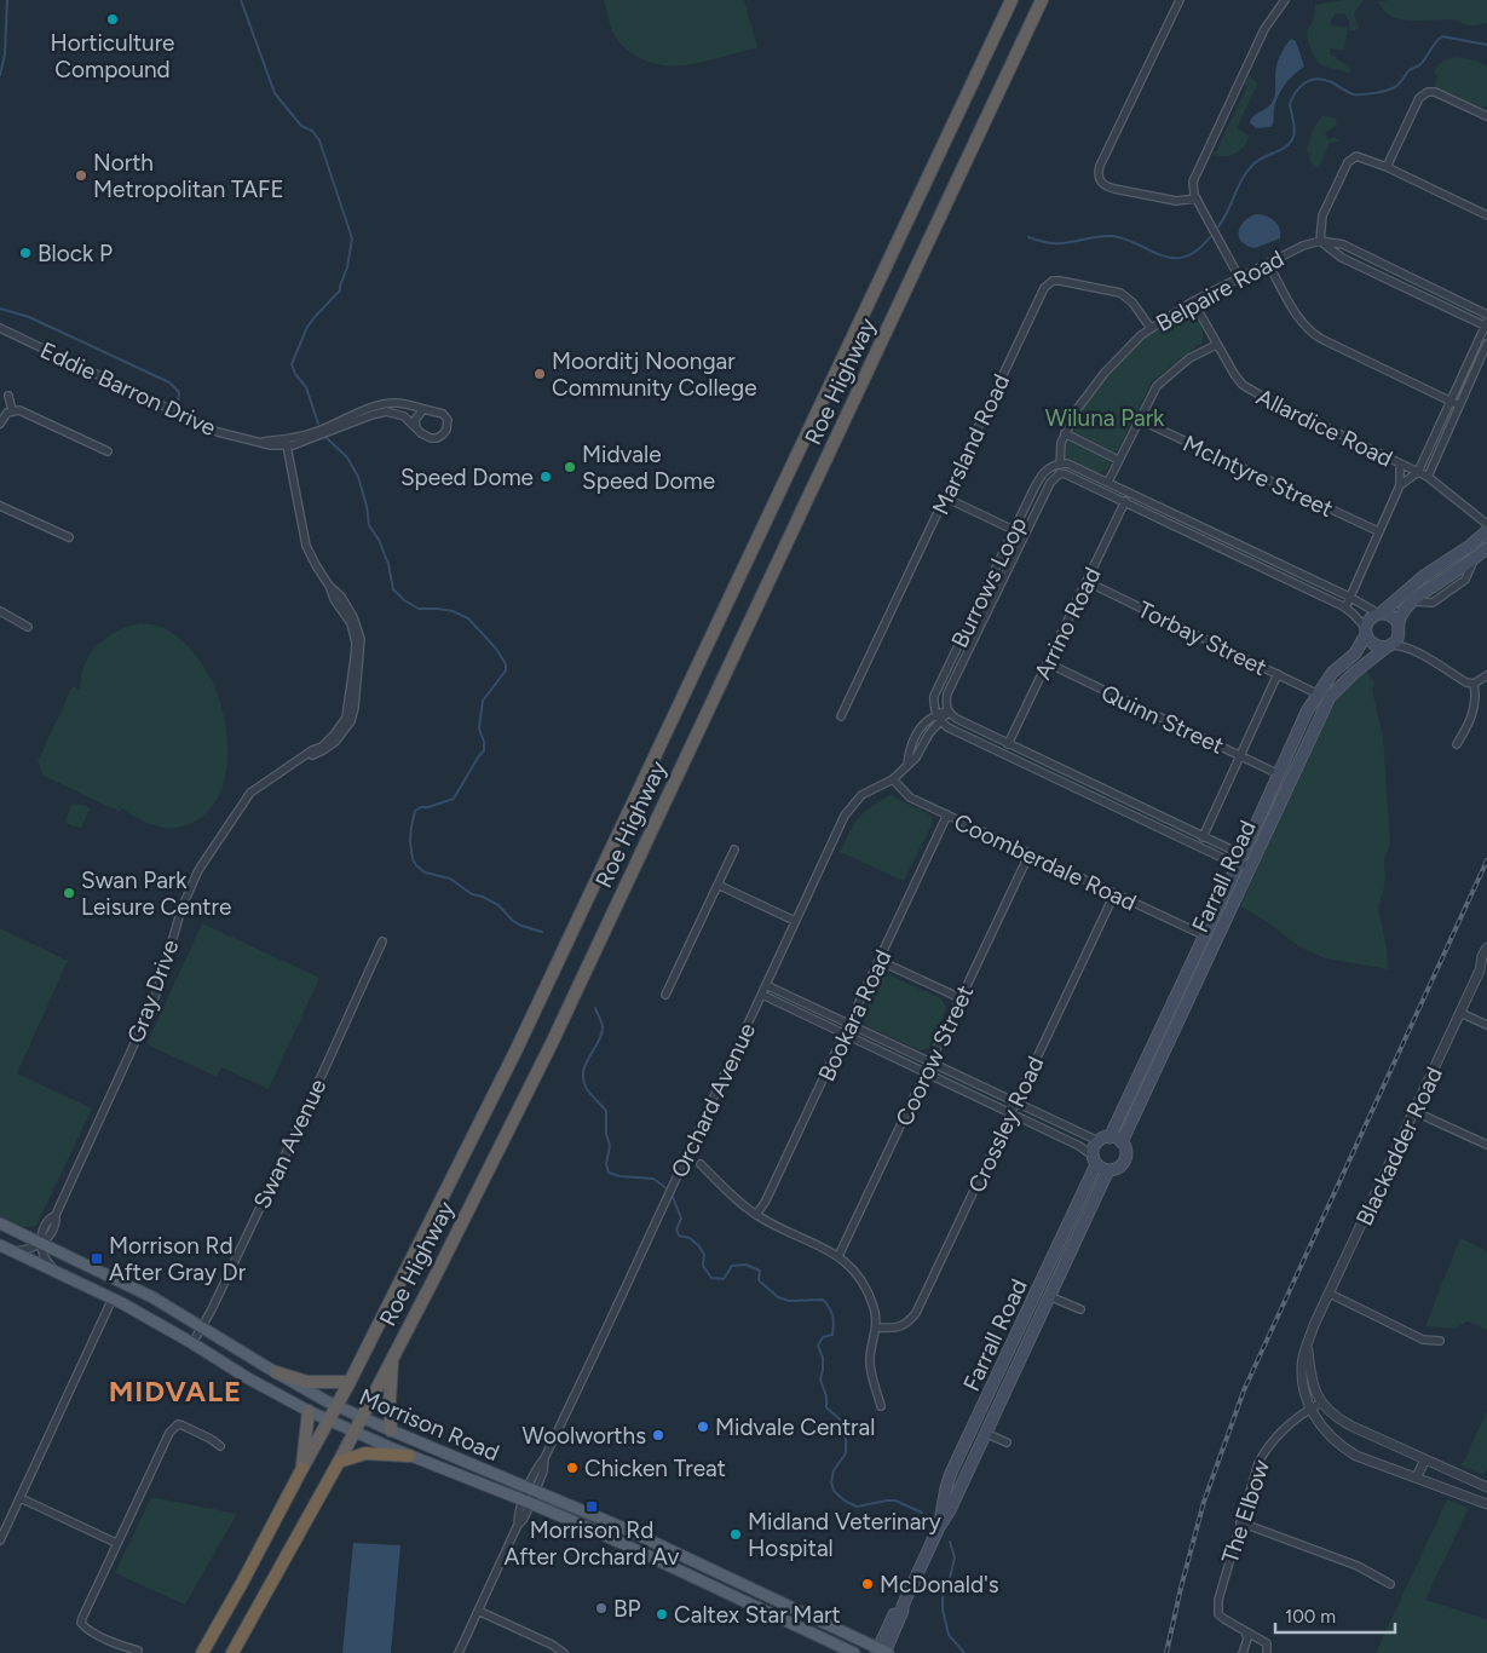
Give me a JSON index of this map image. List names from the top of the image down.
{
  "streets": {
    "highway": ["Roe Highway"],
    "main road": ["Farrall Road", "Morrison Road"],
    "street": [
      "Belpaire Road",
      "Eddie Barron Drive",
      "Allardice Road",
      "Marsland Road",
      "McIntyre Street",
      "Burrows Loop",
      "Arrino Road",
      "Torbay Street",
      "Quinn Street",
      "Coomberdale Road",
      "Gray Drive",
      "Bookara Road",
      "Coorow Street",
      "Orchard Avenue",
      "Crossley Road",
      "Swan Avenue",
      "Blackadder Road",
      "The Elbow"
    ]
  },
  "crossings": [
    ["Belpaire Road", "Allardice Road"],
    ["Belpaire Road", "Marsland Road"],
    ["Belpaire Road", "Burrows Loop"],
    ["Roe Highway", "Morrison Road"],
    ["Eddie Barron Drive", "Gray Drive"],
    ["Burrows Loop", "Orchard Avenue"],
    ["Arrino Road", "Torbay Street"],
    ["Arrino Road", "Quinn Street"],
    ["Torbay Street", "Farrall Road"],
    ["Quinn Street", "Farrall Road"],
    ["Coomberdale Road", "Farrall Road"],
    ["Coomberdale Road", "Bookara Road"],
    ["Coomberdale Road", "Coorow Street"],
    ["Coomberdale Road", "Orchard Avenue"],
    ["Coomberdale Road", "Crossley Road"],
    ["Farrall Road", "Morrison Road"],
    ["Gray Drive", "Morrison Road"],
    ["Orchard Avenue", "Morrison Road"],
    ["Swan Avenue", "Morrison Road"],
    ["Blackadder Road", "The Elbow"]
  ],
  "districts": ["MIDVALE"],
  "parks": ["Wiluna Park"],
  "places": {
    "other": [
      "Horticulture Compound",
      "North Metropolitan TAFE",
      "Block P",
      "Moorditj Noongar Community College",
      "Midvale Speed Dome",
      "Speed Dome",
      "Swan Park Leisure Centre",
      "Midvale Central",
      "Woolworths",
      "Chicken Treat",
      "Midland Veterinary Hospital",
      "McDonald's",
      "BP",
      "Caltex Star Mart"
    ],
    "transit": ["Morrison Rd After Gray Dr", "Morrison Rd After Orchard Av"]
  },
  "scale_bar": "100 m"
}
